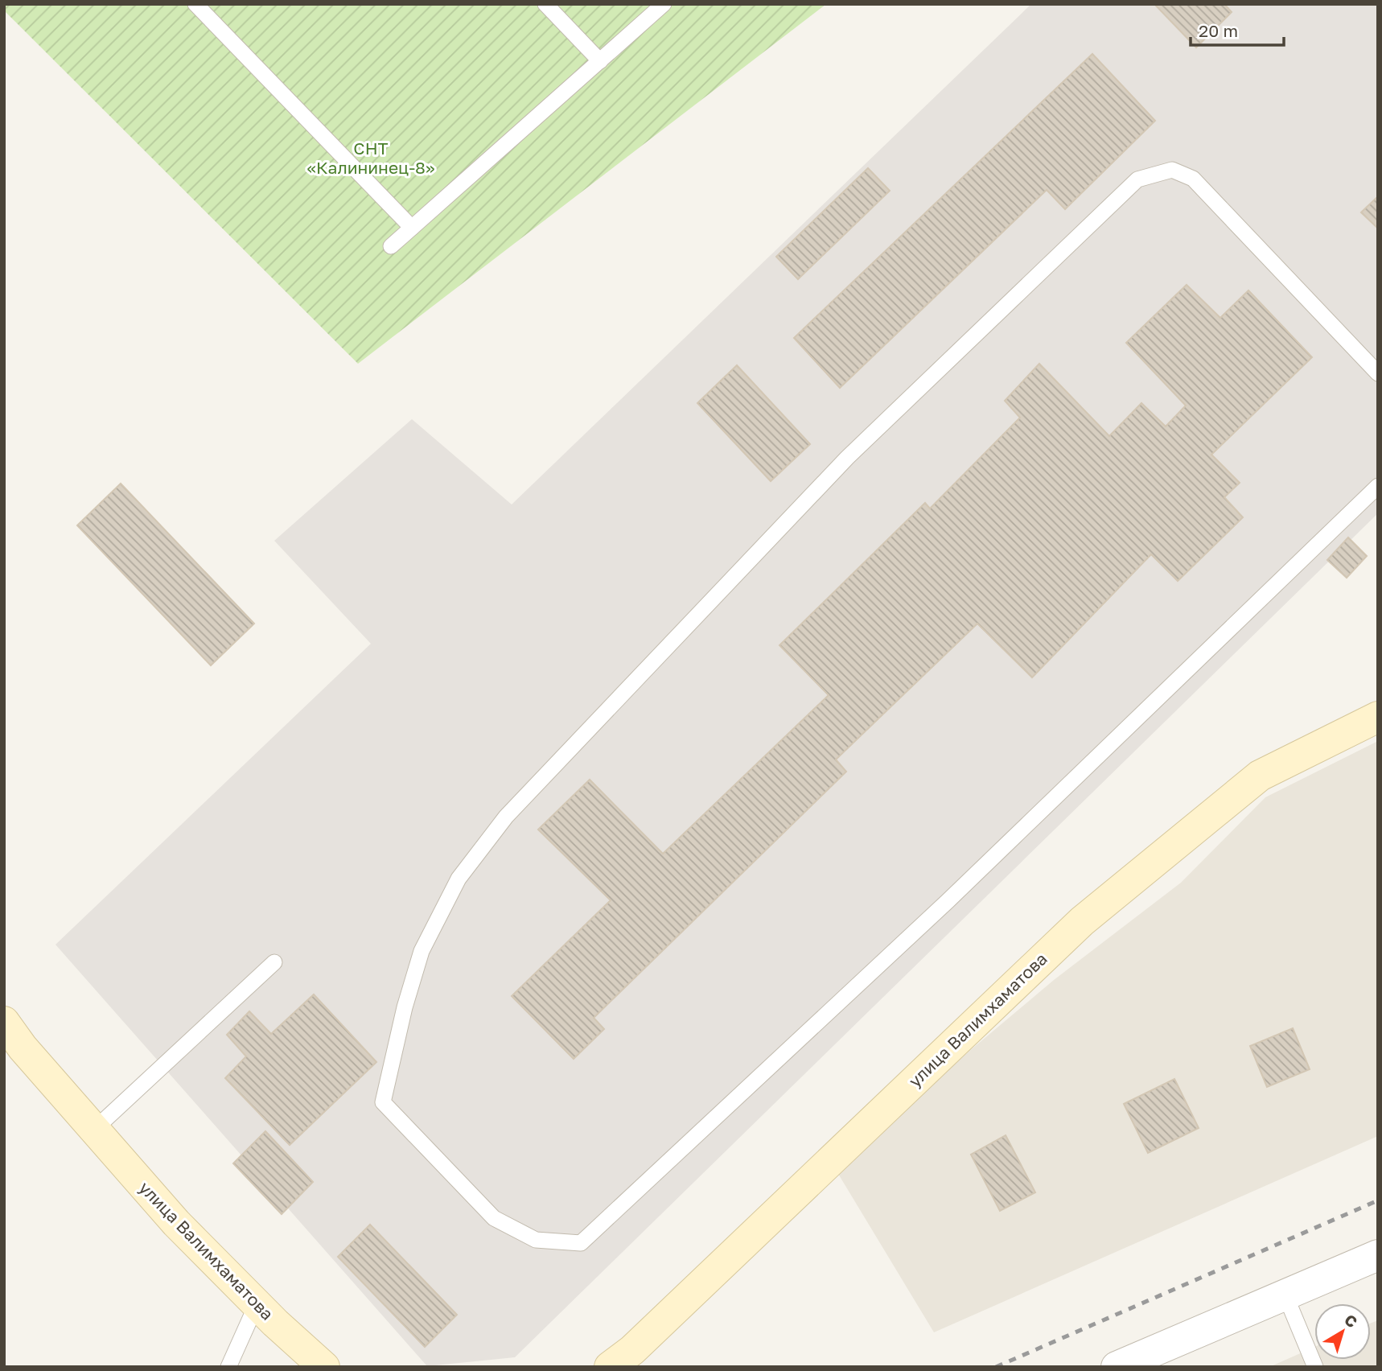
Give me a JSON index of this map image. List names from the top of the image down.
{
  "streets": {
    "main road": ["улица Валимхаматова"]
  },
  "parks": ["СНТ «Калининец-8»"],
  "scale_bar": "20 m",
  "north": "top right"
}
